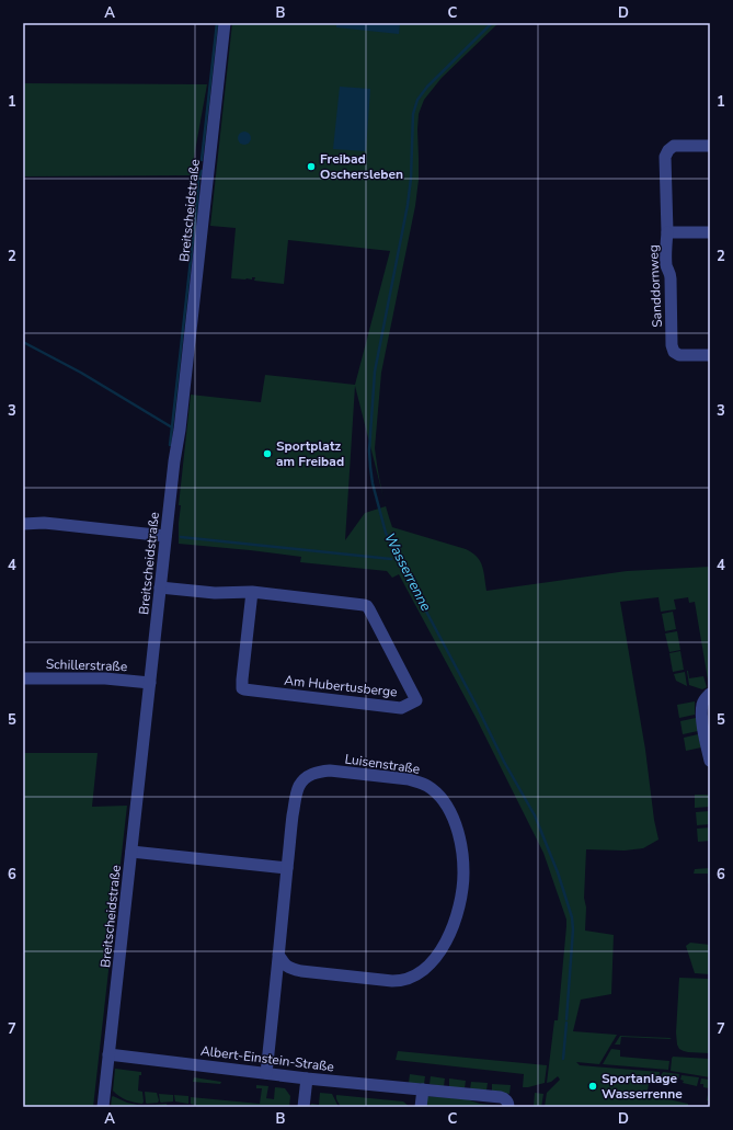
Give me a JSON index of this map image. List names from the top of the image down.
{
  "streets": {
    "street": [
      "Breitscheidstraße",
      "Sanddornweg",
      "Schillerstraße",
      "Am Hubertusberge",
      "Luisenstraße",
      "Albert-Einstein-Straße"
    ]
  },
  "crossings": [
    ["Breitscheidstraße", "Schillerstraße"],
    ["Breitscheidstraße", "Am Hubertusberge"],
    ["Breitscheidstraße", "Albert-Einstein-Straße"],
    ["Luisenstraße", "Albert-Einstein-Straße"]
  ],
  "water": ["Wasserrenne"],
  "places": ["Freibad Oschersleben", "Sportplatz am Freibad", "Sportanlage Wasserrenne"],
  "grid": {
    "columns": [
      "A",
      "B",
      "C",
      "D"
    ],
    "rows": [
      "1",
      "2",
      "3",
      "4",
      "5",
      "6",
      "7"
    ]
  }
}
